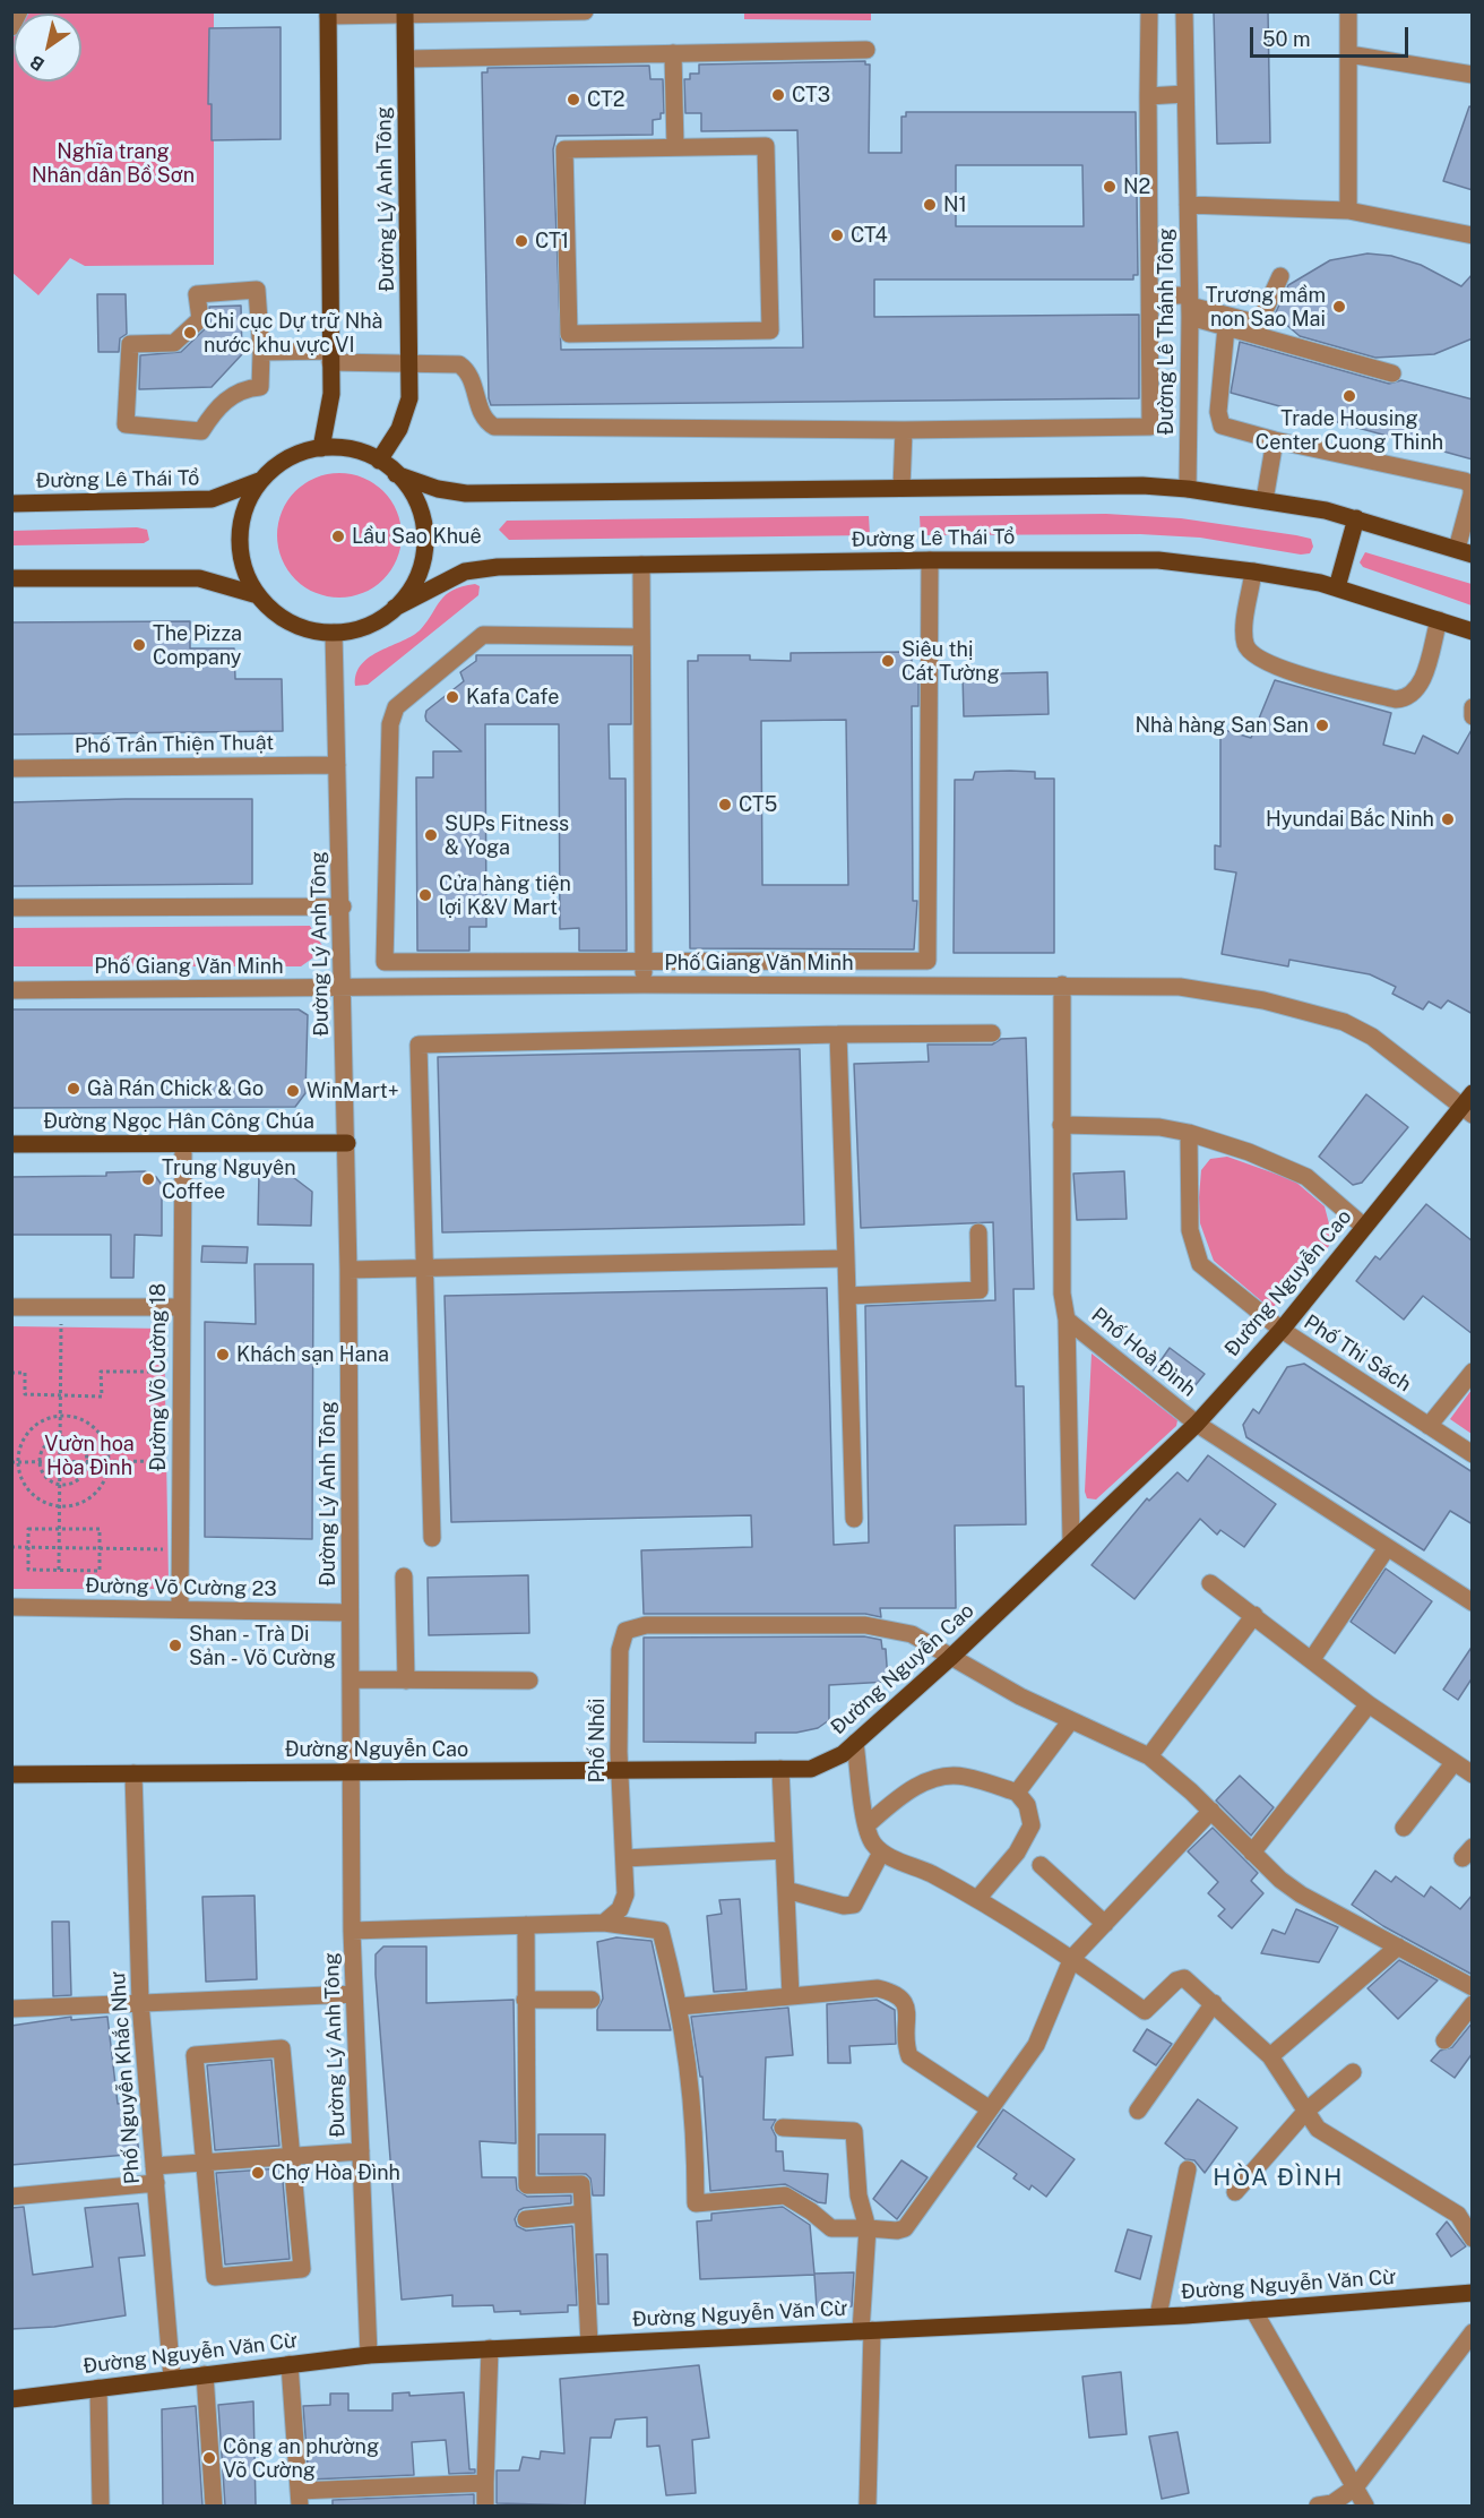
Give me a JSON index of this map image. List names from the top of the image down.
{
  "streets": {
    "main road": [
      "Đường Lý Anh Tông",
      "Đường Lê Thái Tổ",
      "Đường Ngọc Hân Công Chúa",
      "Đường Nguyễn Cao",
      "Đường Nguyễn Văn Cừ"
    ],
    "street": [
      "Đường Lê Thánh Tông",
      "Phố Trần Thiện Thuật",
      "Phố Giang Văn Minh",
      "Phố Hoà Đình",
      "Phố Thi Sách",
      "Đường Võ Cường 18",
      "Đường Võ Cường 23",
      "Phố Nhồi",
      "Phố Nguyễn Khắc Như"
    ]
  },
  "crossings": [
    ["Đường Lý Anh Tông", "Đường Lê Thái Tổ"],
    ["Đường Lý Anh Tông", "Phố Trần Thiện Thuật"],
    ["Đường Lý Anh Tông", "Phố Giang Văn Minh"],
    ["Đường Lý Anh Tông", "Đường Ngọc Hân Công Chúa"],
    ["Đường Lý Anh Tông", "Đường Nguyễn Cao"],
    ["Đường Lý Anh Tông", "Đường Võ Cường 23"],
    ["Đường Lý Anh Tông", "Đường Nguyễn Văn Cừ"],
    ["Phố Giang Văn Minh", "Đường Nguyễn Cao"],
    ["Phố Giang Văn Minh", "Phố Hoà Đình"],
    ["Đường Ngọc Hân Công Chúa", "Đường Võ Cường 18"],
    ["Đường Nguyễn Cao", "Phố Hoà Đình"],
    ["Đường Nguyễn Cao", "Phố Thi Sách"],
    ["Đường Nguyễn Cao", "Phố Nhồi"],
    ["Đường Nguyễn Cao", "Phố Nguyễn Khắc Như"],
    ["Đường Võ Cường 18", "Đường Võ Cường 23"],
    ["Phố Nguyễn Khắc Như", "Đường Nguyễn Văn Cừ"]
  ],
  "districts": ["HÒA ĐÌNH"],
  "parks": ["Nghĩa trang Nhân dân Bồ Sơn", "Vườn hoa Hòa Đình"],
  "places": [
    "CT3",
    "CT2",
    "N2",
    "N1",
    "CT4",
    "CT1",
    "Trương mầm non Sao Mai",
    "Chi cục Dự trữ Nhà nước khu vực VI",
    "Trade Housing Center Cuong Thinh",
    "Lầu Sao Khuê",
    "The Pizza Company",
    "Siêu thị Cát Tường",
    "Kafa Cafe",
    "Nhà hàng San San",
    "CT5",
    "Hyundai Bắc Ninh",
    "SUPs Fitness & Yoga",
    "Cửa hàng tiện lợi K&V Mart",
    "Gà Rán Chick & Go",
    "WinMart+",
    "Trung Nguyên Coffee",
    "Khách sạn Hana",
    "Shan - Trà Di Sản - Võ Cường",
    "Chợ Hòa Đình",
    "Công an phường Võ Cường"
  ],
  "scale_bar": "50 m",
  "north": "bottom left"
}
